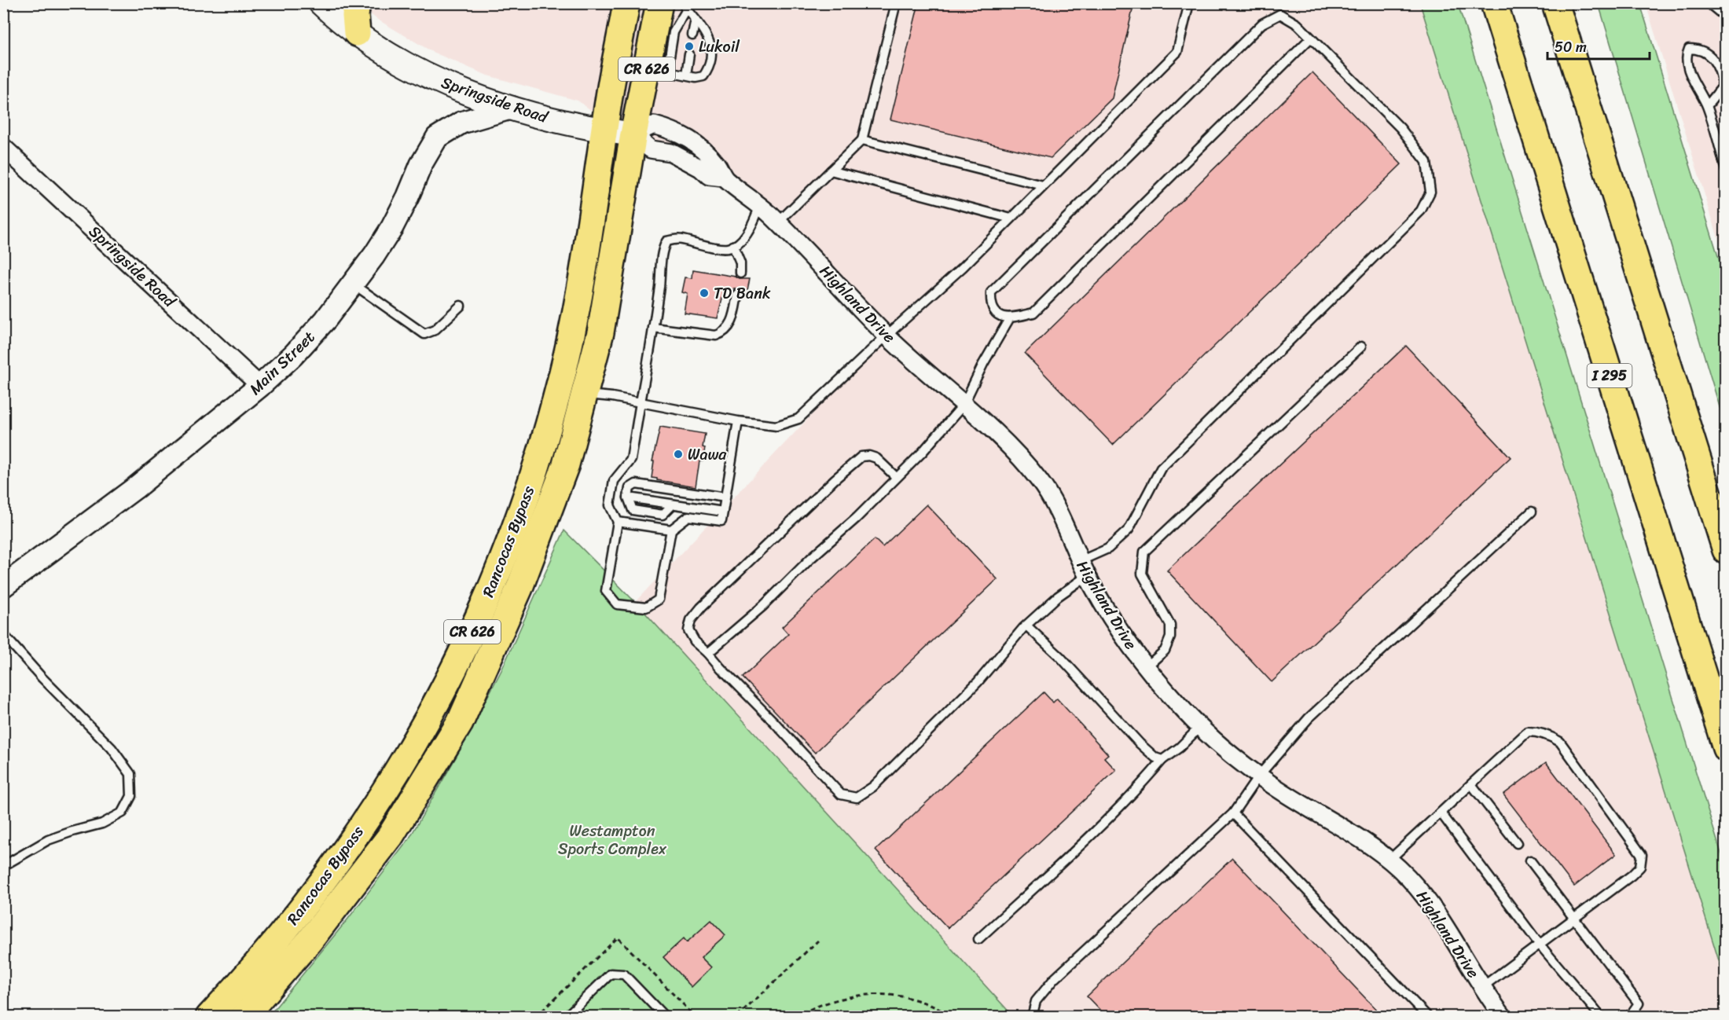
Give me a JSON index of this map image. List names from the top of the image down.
{
  "streets": {
    "main road": [
      "CR 626",
      "Springside Road",
      "I 295",
      "Rancocas Bypass"
    ],
    "street": ["Highland Drive", "Main Street"]
  },
  "crossings": [
    ["CR 626", "Springside Road"],
    ["CR 626", "Highland Drive"],
    ["CR 626", "Rancocas Bypass"],
    ["Springside Road", "Highland Drive"],
    ["Springside Road", "Main Street"],
    ["Springside Road", "Rancocas Bypass"],
    ["Highland Drive", "Rancocas Bypass"]
  ],
  "parks": ["Westampton Sports Complex"],
  "places": ["Lukoil", "TD Bank", "Wawa"],
  "scale_bar": "50 m"
}
